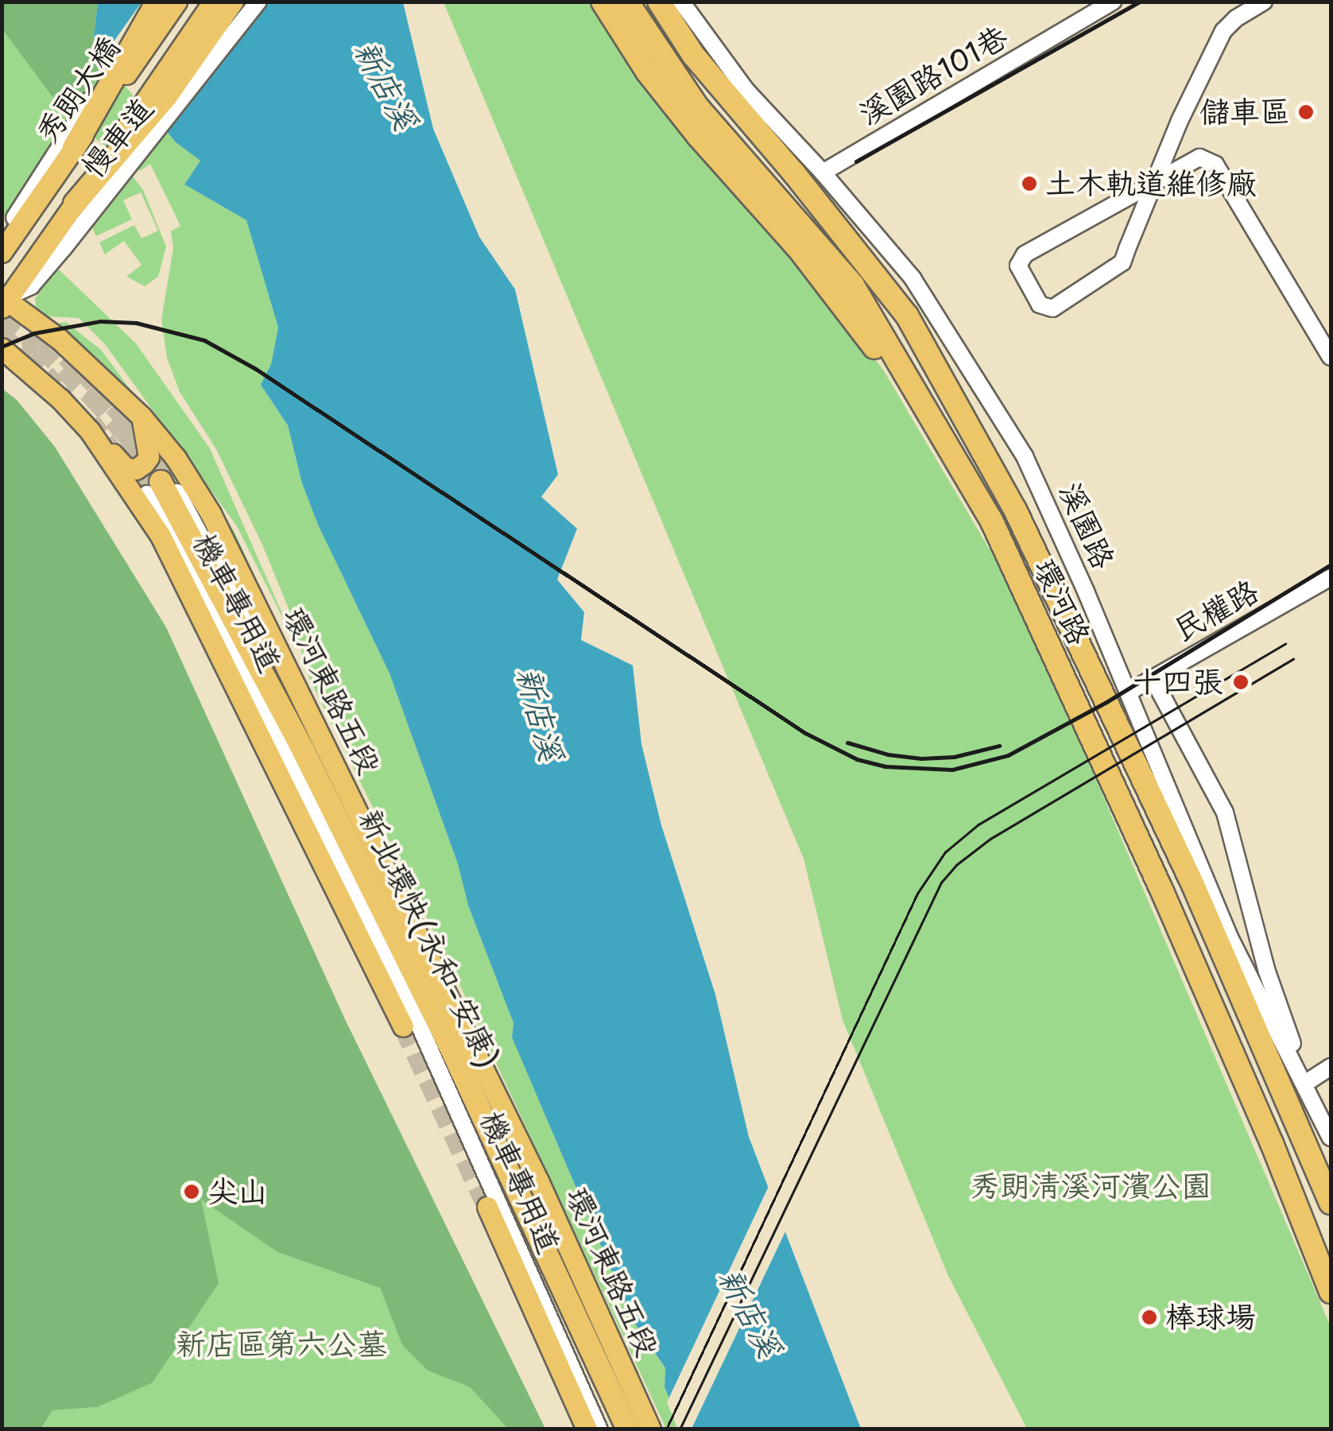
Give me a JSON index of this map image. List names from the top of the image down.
{
  "streets": {
    "highway": ["環河路", "新北環快(永和-安康)"],
    "main road": ["秀朗大橋", "環河東路五段"],
    "street": [
      "溪園路101巷",
      "慢車道",
      "溪園路",
      "機車專用道",
      "民權路"
    ]
  },
  "crossings": [
    ["溪園路101巷", "溪園路"],
    ["秀朗大橋", "慢車道"],
    ["秀朗大橋", "環河東路五段"],
    ["慢車道", "環河東路五段"],
    ["溪園路", "民權路"],
    ["機車專用道", "新北環快(永和-安康)"]
  ],
  "water": ["新店溪"],
  "parks": ["秀朗清溪河濱公園", "新店區第六公墓"],
  "places": [
    "儲車區",
    "土木軌道維修廠",
    "十四張",
    "尖山",
    "棒球場"
  ]
}
